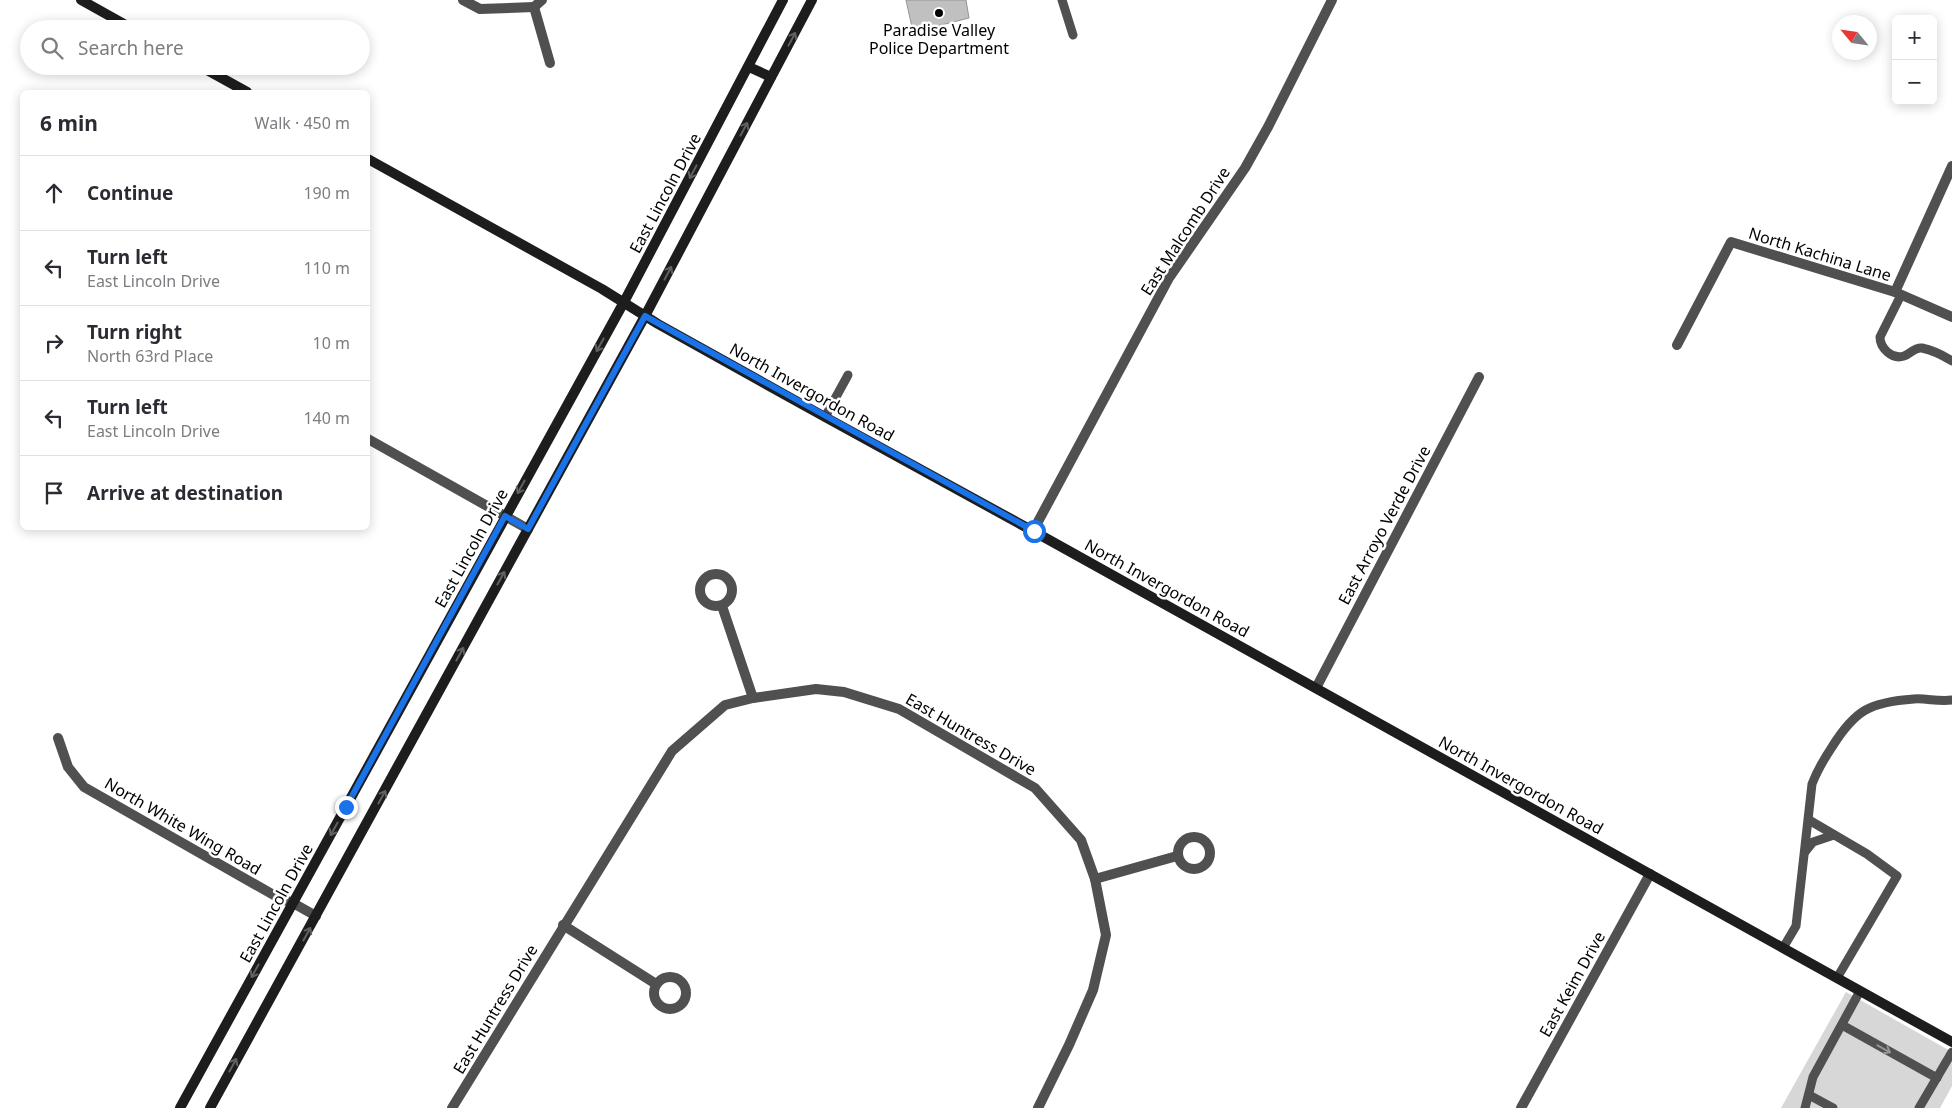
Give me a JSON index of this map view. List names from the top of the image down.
{
  "streets": {
    "main road": ["East Lincoln Drive", "North Invergordon Road"],
    "street": [
      "East Malcomb Drive",
      "North Kachina Lane",
      "East Arroyo Verde Drive",
      "East Huntress Drive",
      "North White Wing Road",
      "East Keim Drive"
    ]
  },
  "crossings": [
    ["East Lincoln Drive", "North Invergordon Road"],
    ["East Lincoln Drive", "North White Wing Road"],
    ["East Malcomb Drive", "North Invergordon Road"],
    ["North Invergordon Road", "East Arroyo Verde Drive"],
    ["North Invergordon Road", "East Keim Drive"]
  ],
  "places": ["Paradise Valley Police Department"],
  "north": "top left",
  "page": {
    "map_buttons": ["+", "−"],
    "search": "Search here",
    "heading": ["6 min", "Walk · 450 m"],
    "list": [
      ["Continue", "190 m"],
      ["Turn left", "East Lincoln Drive", "110 m"],
      ["Turn right", "North 63rd Place", "10 m"],
      ["Turn left", "East Lincoln Drive", "140 m"],
      "Arrive at destination"
    ]
  }
}
